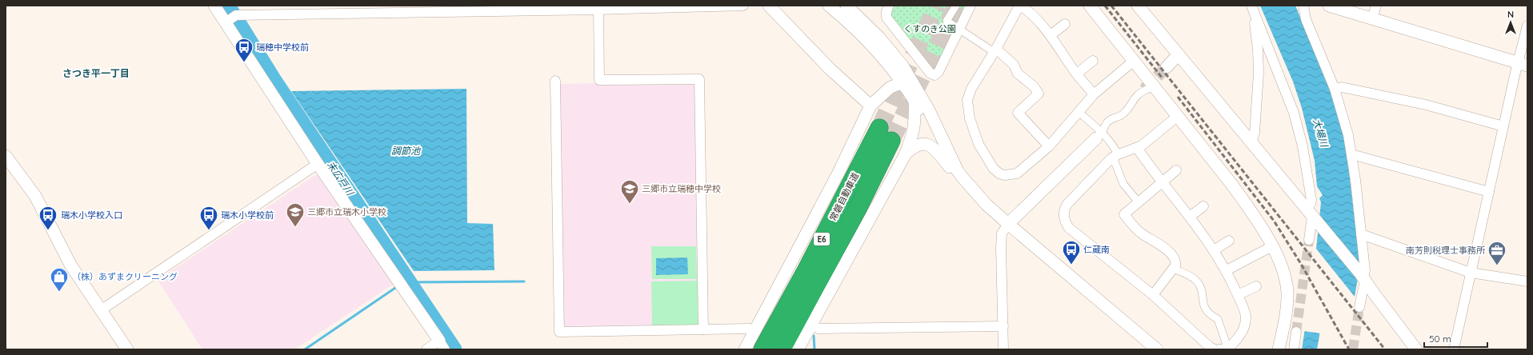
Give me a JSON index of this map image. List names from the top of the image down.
{
  "streets": {
    "highway": ["常磐自動車道", "E6"]
  },
  "districts": ["さつき平一丁目"],
  "water": ["大場川", "調節池", "末広戸川"],
  "parks": ["くすのき公園"],
  "places": {
    "bus stop": [
      "瑞穂中学校前",
      "瑞木小学校入口",
      "瑞木小学校前",
      "仁蔵南"
    ],
    "school or university": ["三郷市立瑞穂中学校", "三郷市立瑞木小学校"],
    "office": ["南芳則税理士事務所"],
    "shop": ["（株）あずまクリーニング"]
  },
  "scale_bar": "50 m",
  "north": "top"
}
